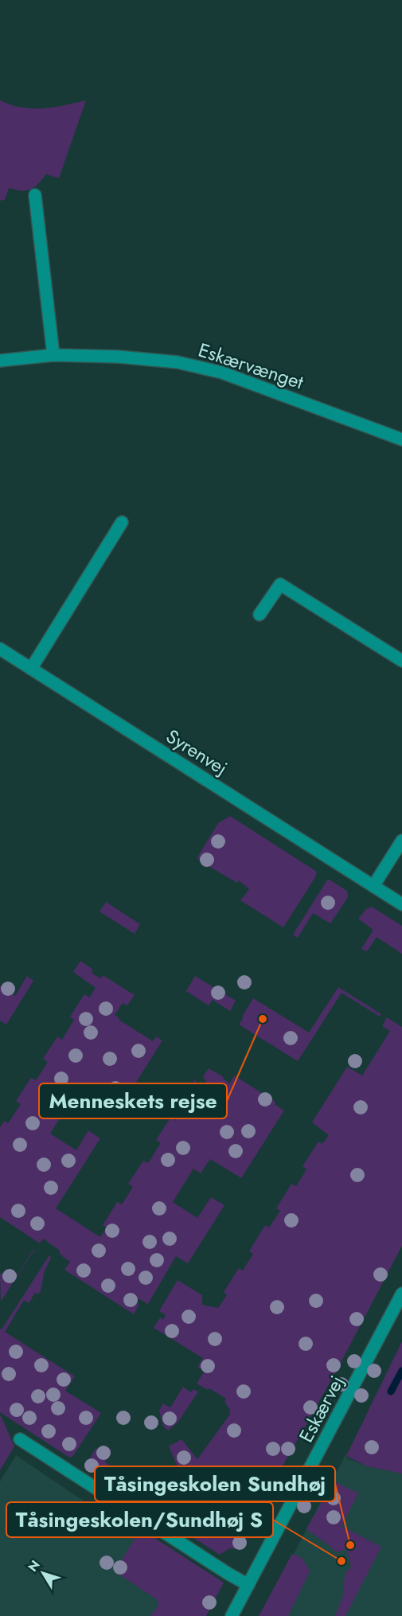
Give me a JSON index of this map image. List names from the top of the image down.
{
  "streets": {
    "street": ["Eskærvænget", "Syrenvej", "Eskærvej"]
  },
  "places": ["Menneskets rejse", "Tåsingeskolen Sundhøj", "Tåsingeskolen/Sundhøj S"],
  "north": "top left"
}
